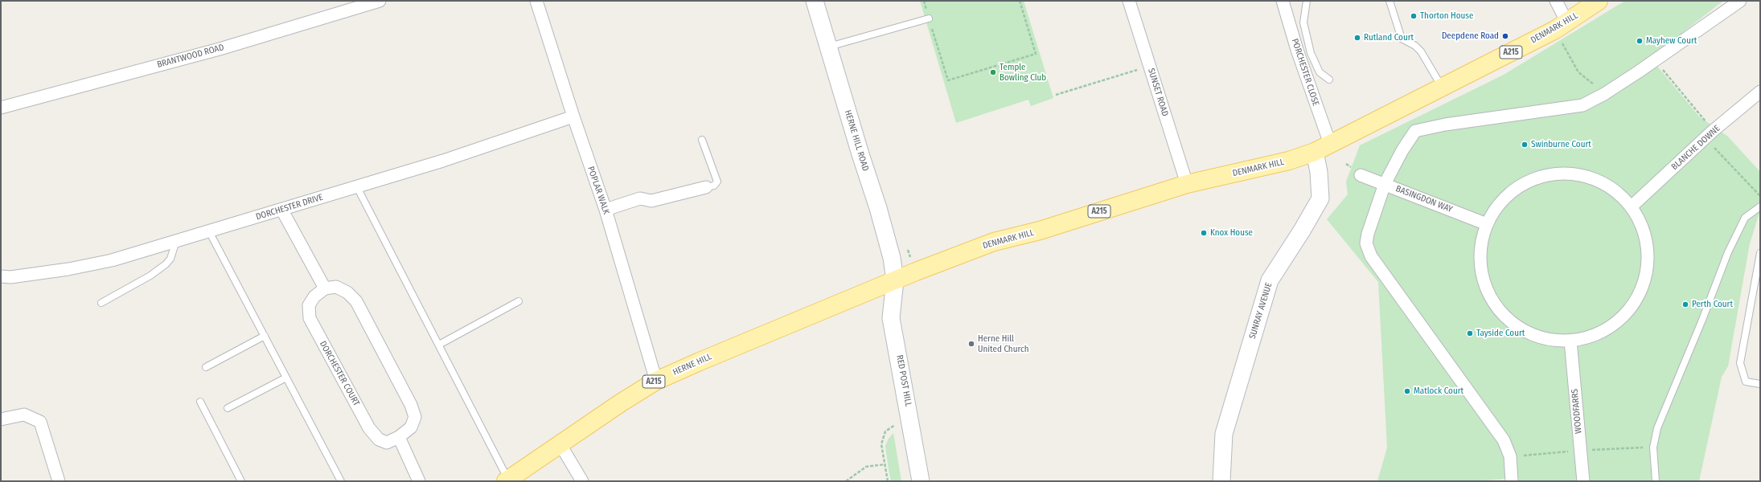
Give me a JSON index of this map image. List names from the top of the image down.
{
  "streets": {
    "main road": ["DENMARK HILL", "A215", "HERNE HILL"],
    "street": [
      "BRANTWOOD ROAD",
      "PORCHESTER CLOSE",
      "SUNSET ROAD",
      "HERNE HILL ROAD",
      "BLANCHE DOWNE",
      "POPLAR WALK",
      "BASINGDON WAY",
      "DORCHESTER DRIVE",
      "SUNRAY AVENUE",
      "DORCHESTER COURT",
      "RED POST HILL",
      "WOODFARRS"
    ]
  },
  "crossings": [
    ["DENMARK HILL", "PORCHESTER CLOSE"],
    ["DENMARK HILL", "SUNSET ROAD"],
    ["DENMARK HILL", "HERNE HILL ROAD"],
    ["DENMARK HILL", "SUNRAY AVENUE"],
    ["DENMARK HILL", "HERNE HILL"],
    ["DENMARK HILL", "RED POST HILL"],
    ["HERNE HILL ROAD", "HERNE HILL"],
    ["HERNE HILL ROAD", "RED POST HILL"],
    ["POPLAR WALK", "DORCHESTER DRIVE"],
    ["POPLAR WALK", "HERNE HILL"],
    ["HERNE HILL", "RED POST HILL"]
  ],
  "places": [
    "Thorton House",
    "Deepdene Road",
    "Rutland Court",
    "Mayhew Court",
    "Temple Bowling Club",
    "Swinburne Court",
    "Knox House",
    "Perth Court",
    "Tayside Court",
    "Herne Hill United Church",
    "Matlock Court"
  ]
}
